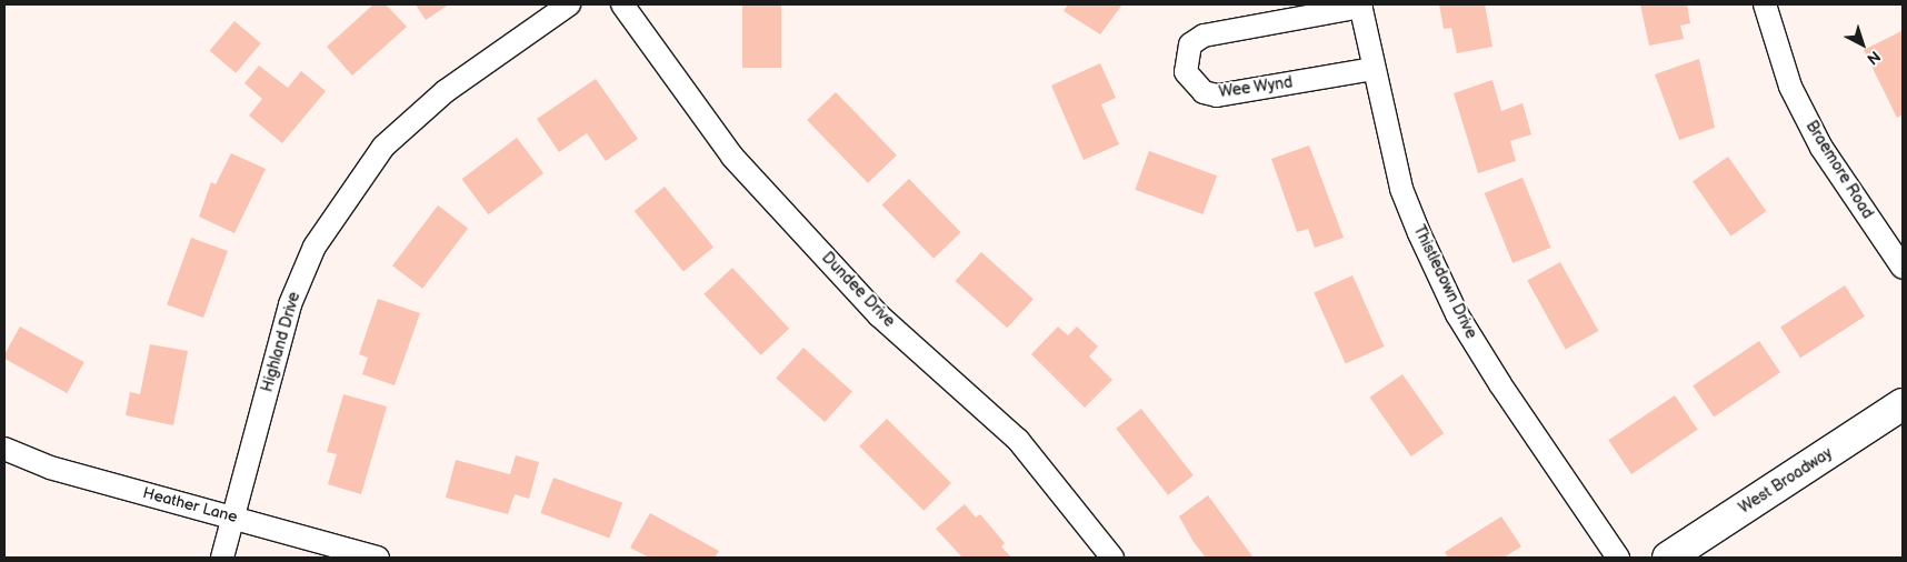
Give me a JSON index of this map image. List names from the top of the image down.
{
  "streets": {
    "main road": ["West Broadway"],
    "street": [
      "Wee Wynd",
      "Braemore Road",
      "Thistledown Drive",
      "Dundee Drive",
      "Highland Drive",
      "Heather Lane"
    ]
  },
  "crossings": [
    ["Wee Wynd", "Thistledown Drive"],
    ["Highland Drive", "Heather Lane"]
  ],
  "north": "bottom right"
}
